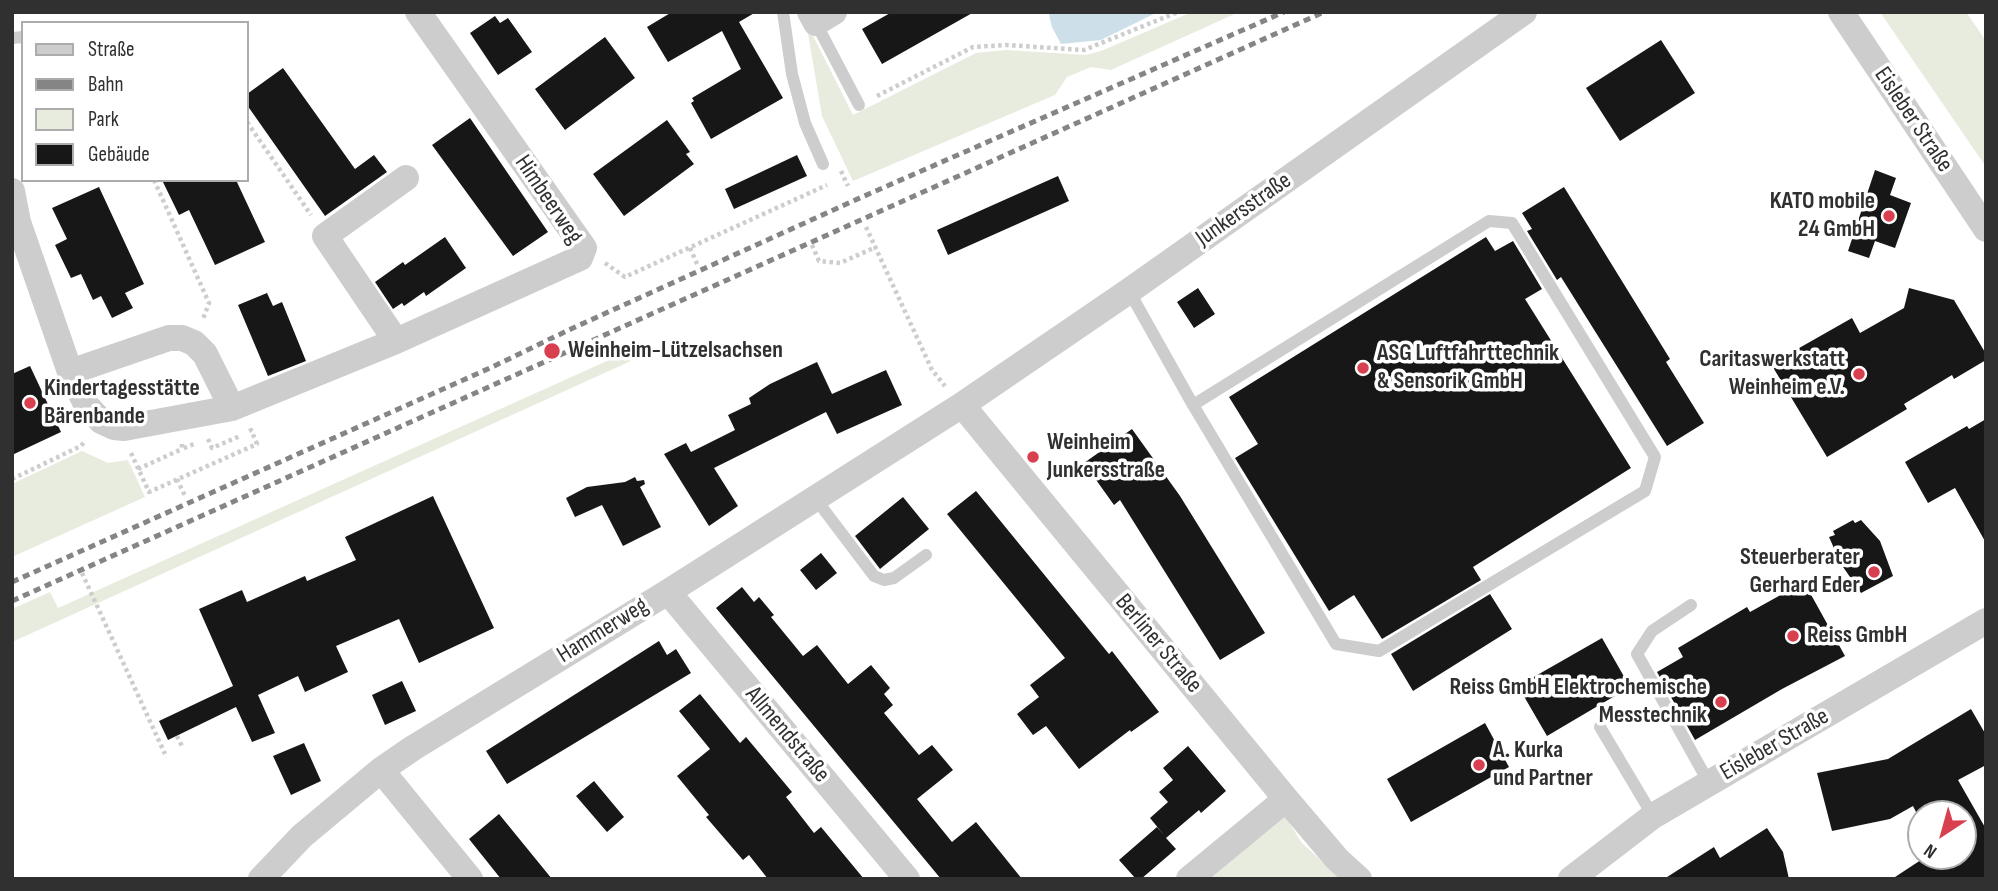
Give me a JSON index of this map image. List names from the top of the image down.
{
  "streets": {
    "street": [
      "Eisleber Straße",
      "Himbeerweg",
      "Junkersstraße",
      "Hammerweg",
      "Berliner Straße",
      "Allmendstraße"
    ]
  },
  "crossings": [
    ["Junkersstraße", "Hammerweg"],
    ["Junkersstraße", "Berliner Straße"],
    ["Hammerweg", "Berliner Straße"],
    ["Hammerweg", "Allmendstraße"]
  ],
  "places": [
    "KATO mobile 24 GmbH",
    "Weinheim-Lützelsachsen",
    "ASG Luftfahrttechnik & Sensorik GmbH",
    "Caritaswerkstatt Weinheim e.V.",
    "Kindertagesstätte Bärenbande",
    "Weinheim Junkersstraße",
    "Steuerberater Gerhard Eder",
    "Reiss GmbH",
    "Reiss GmbH Elektrochemische Messtechnik",
    "A. Kurka und Partner"
  ],
  "legend": [
    "Straße",
    "Bahn",
    "Park",
    "Gebäude"
  ],
  "north": "bottom left"
}
